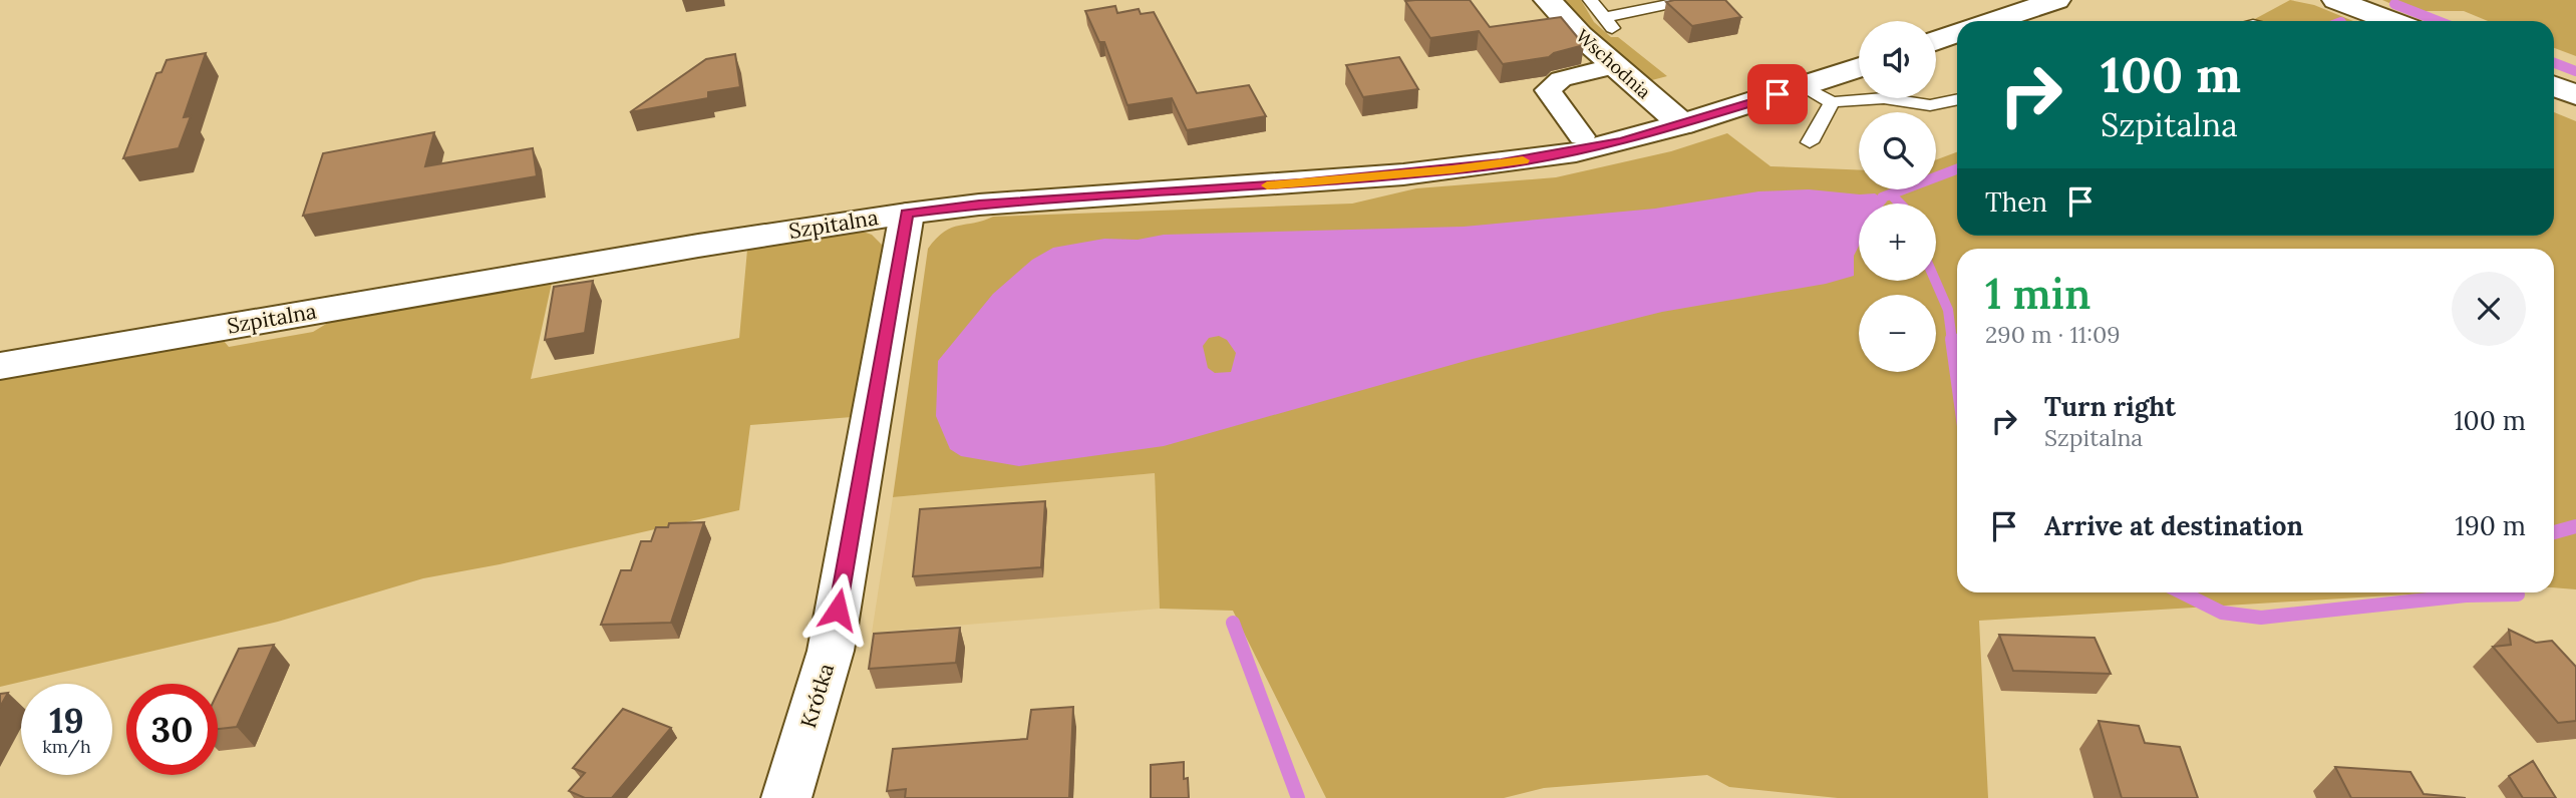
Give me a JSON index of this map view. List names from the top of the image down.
{
  "streets": {
    "main road": ["Wschodnia", "Szpitalna", "Krótka"]
  },
  "crossings": [
    ["Wschodnia", "Szpitalna"],
    ["Szpitalna", "Krótka"]
  ],
  "page": {
    "map_buttons": ["+", "−"],
    "turn": ["100 m", "Szpitalna"],
    "then": "Then",
    "heading": ["1 min", "290 m · 11:09"],
    "list": [
      {
        "name": "Turn right",
        "note": "Szpitalna",
        "value": "100 m"
      },
      {
        "name": "Arrive at destination",
        "value": "190 m"
      }
    ],
    "speed": "19 km/h",
    "limit": "30"
  }
}
